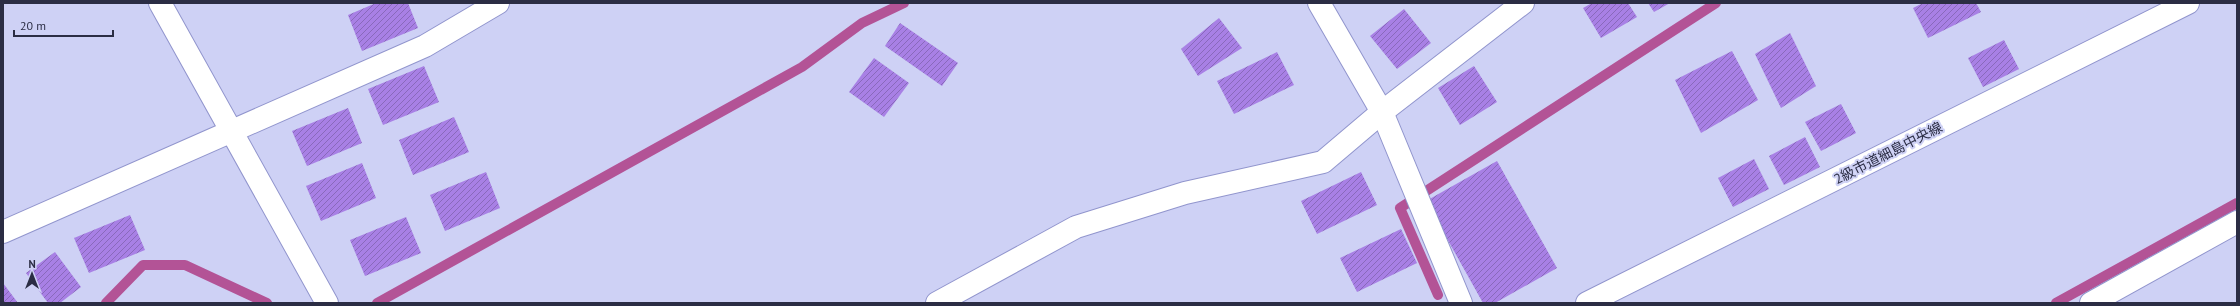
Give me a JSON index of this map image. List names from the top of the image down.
{
  "streets": {
    "street": ["2級市道細島中央線"]
  },
  "scale_bar": "20 m",
  "north": "top"
}
